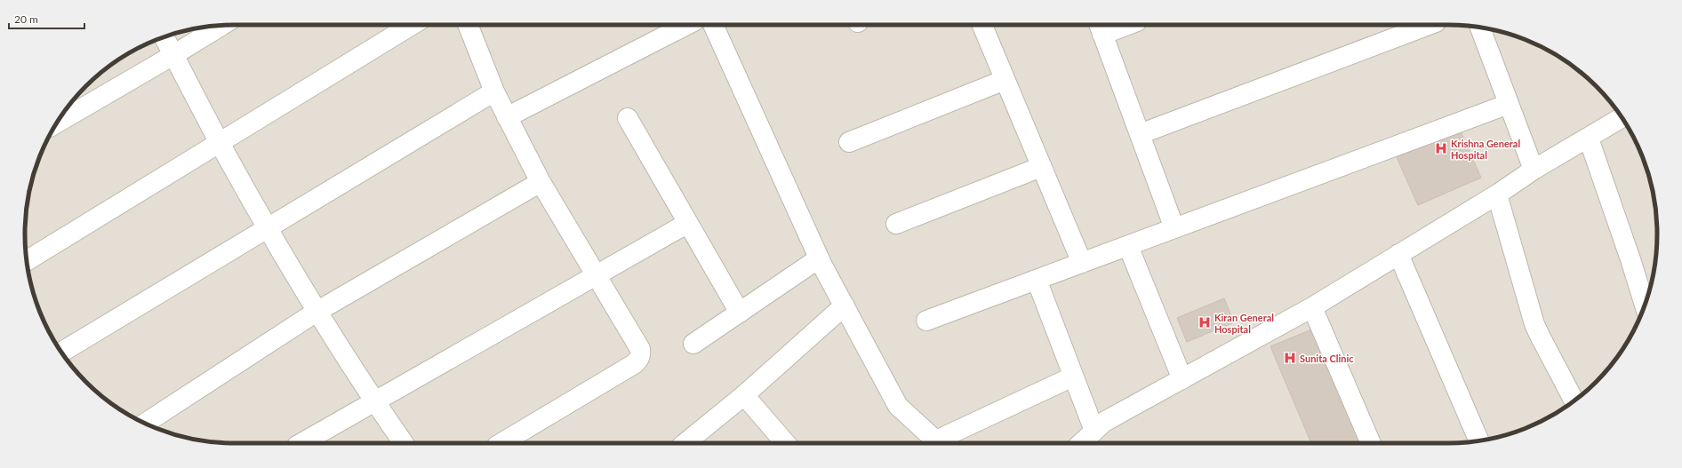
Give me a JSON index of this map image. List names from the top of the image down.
{
  "places": {
    "hospital": ["Krishna General Hospital", "Kiran General Hospital", "Sunita Clinic"]
  },
  "scale_bar": "20 m"
}
